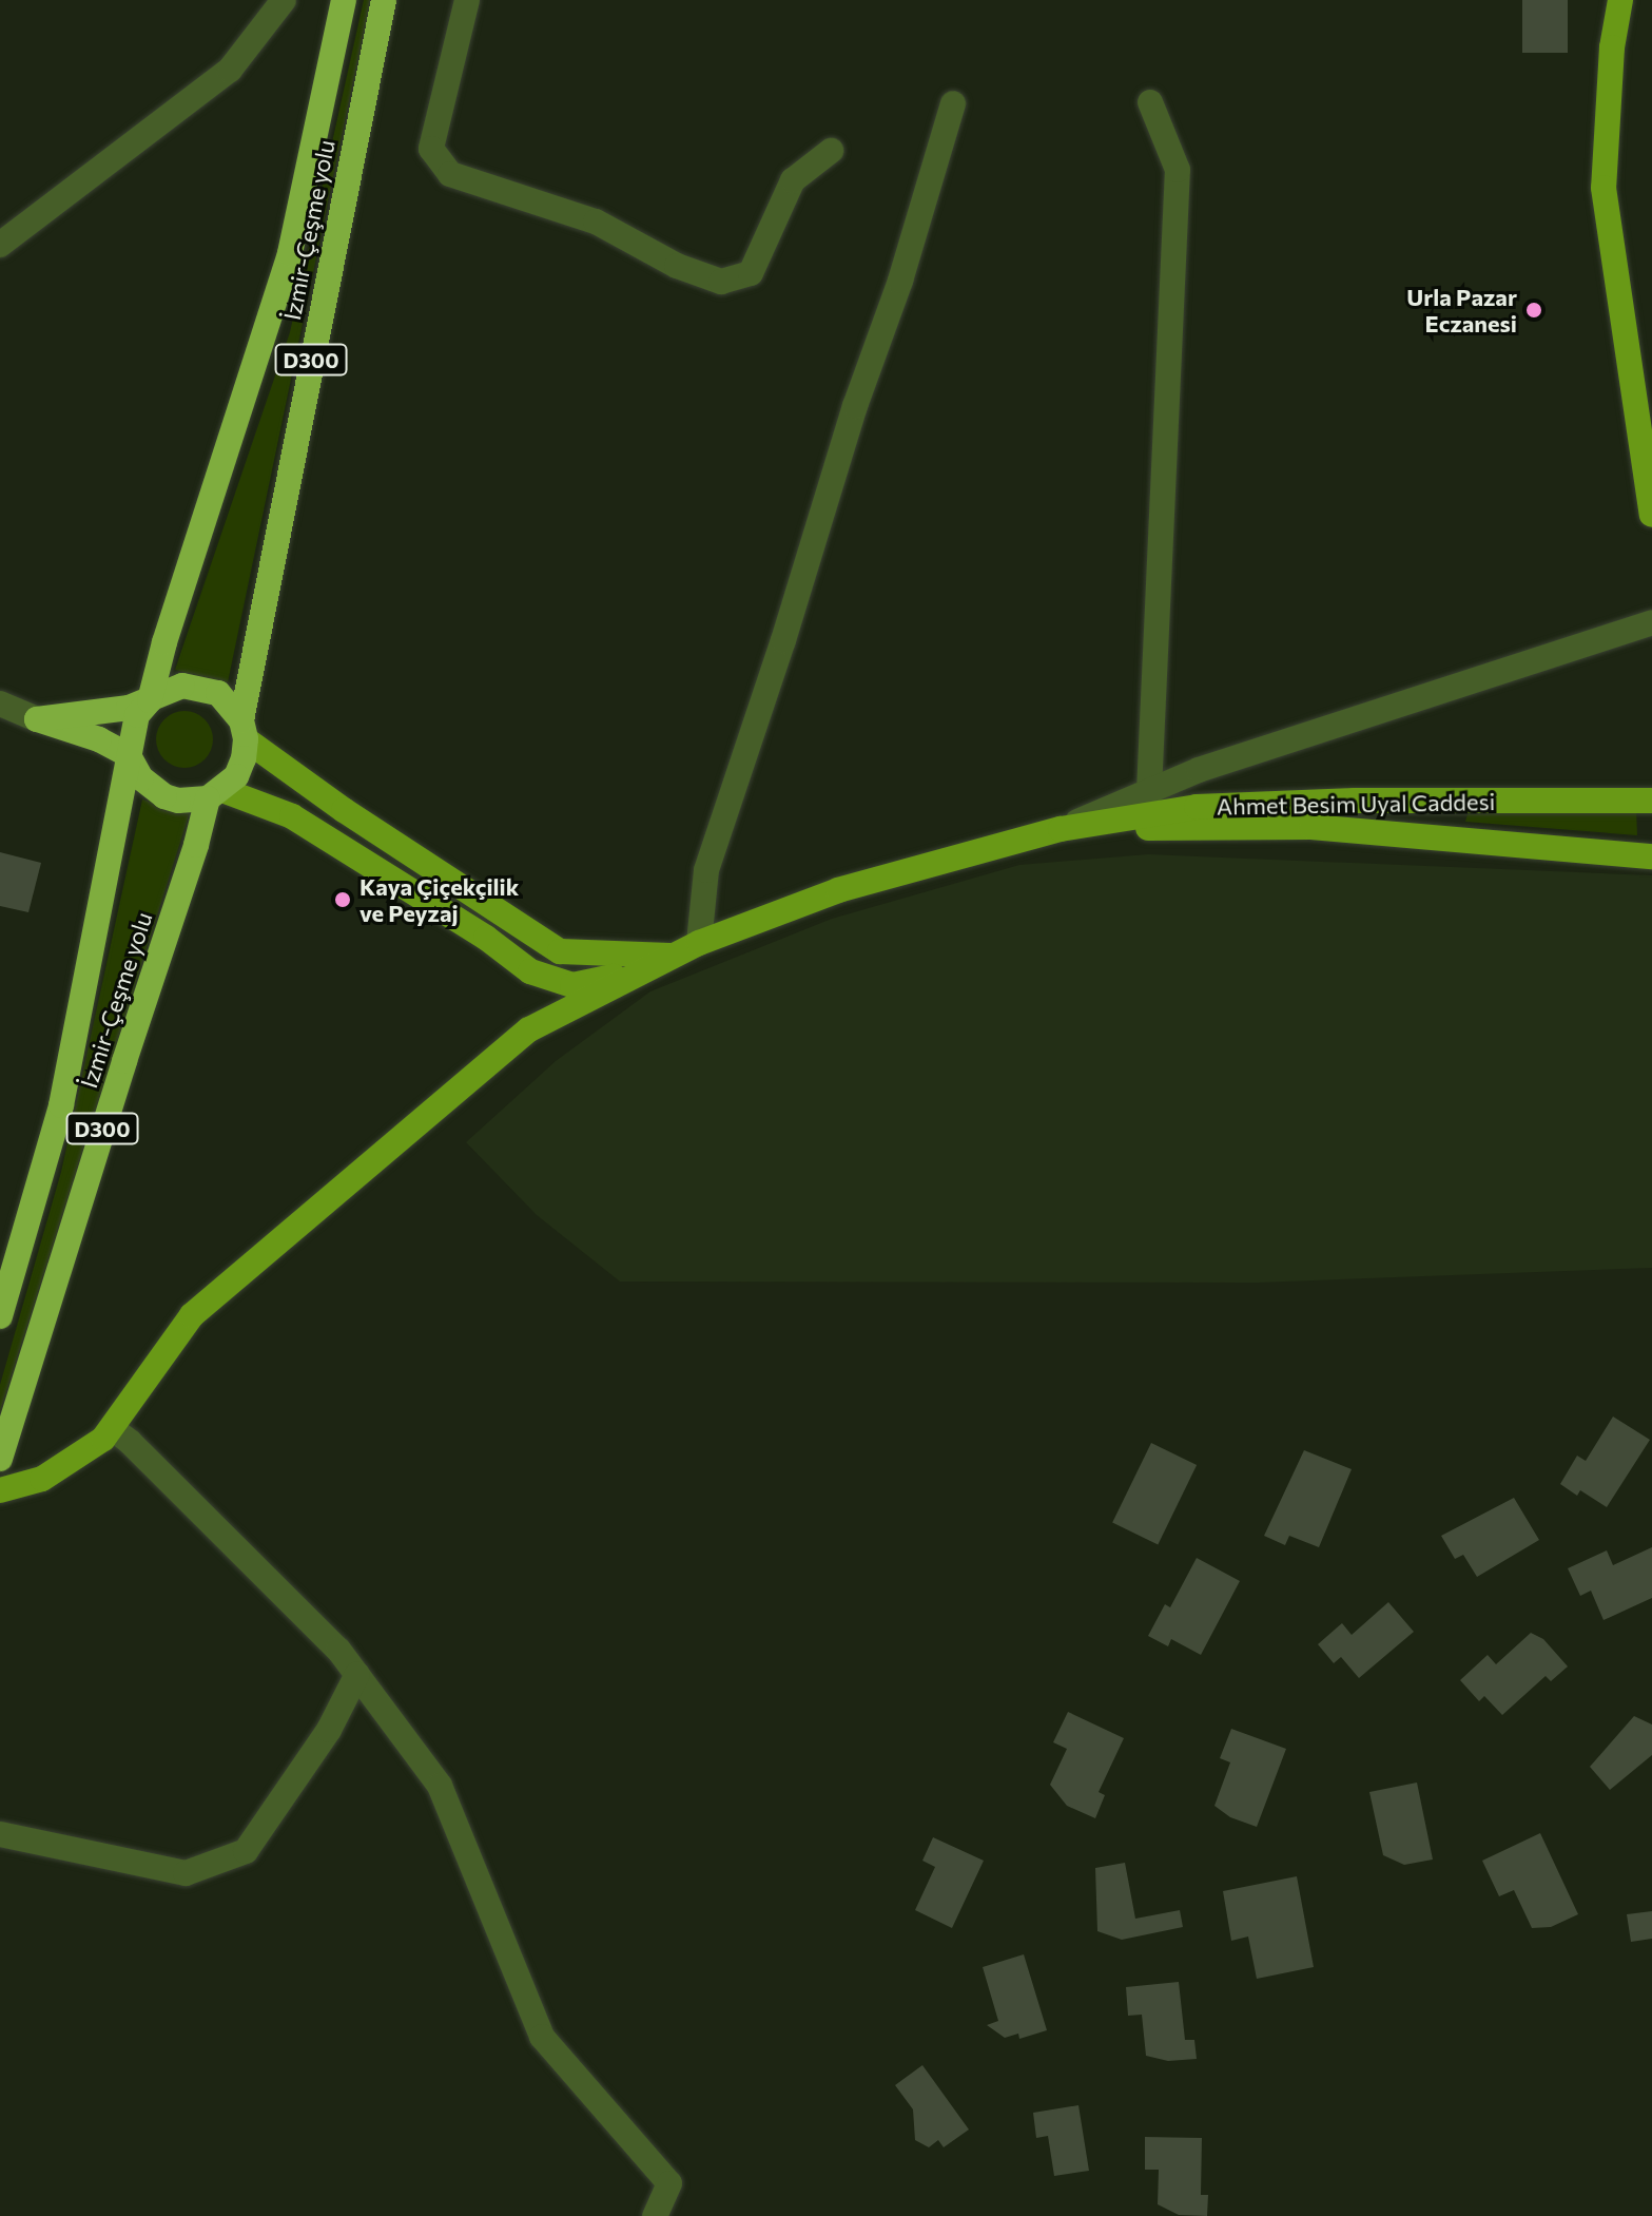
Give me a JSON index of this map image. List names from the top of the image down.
{
  "streets": {
    "highway": ["İzmir-Çeşme yolu", "D300"],
    "main road": ["Ahmet Besim Uyal Caddesi"]
  },
  "crossings": [
    ["İzmir-Çeşme yolu", "D300"]
  ],
  "places": ["Urla Pazar Eczanesi", "Kaya Çiçekçilik ve Peyzaj"]
}
